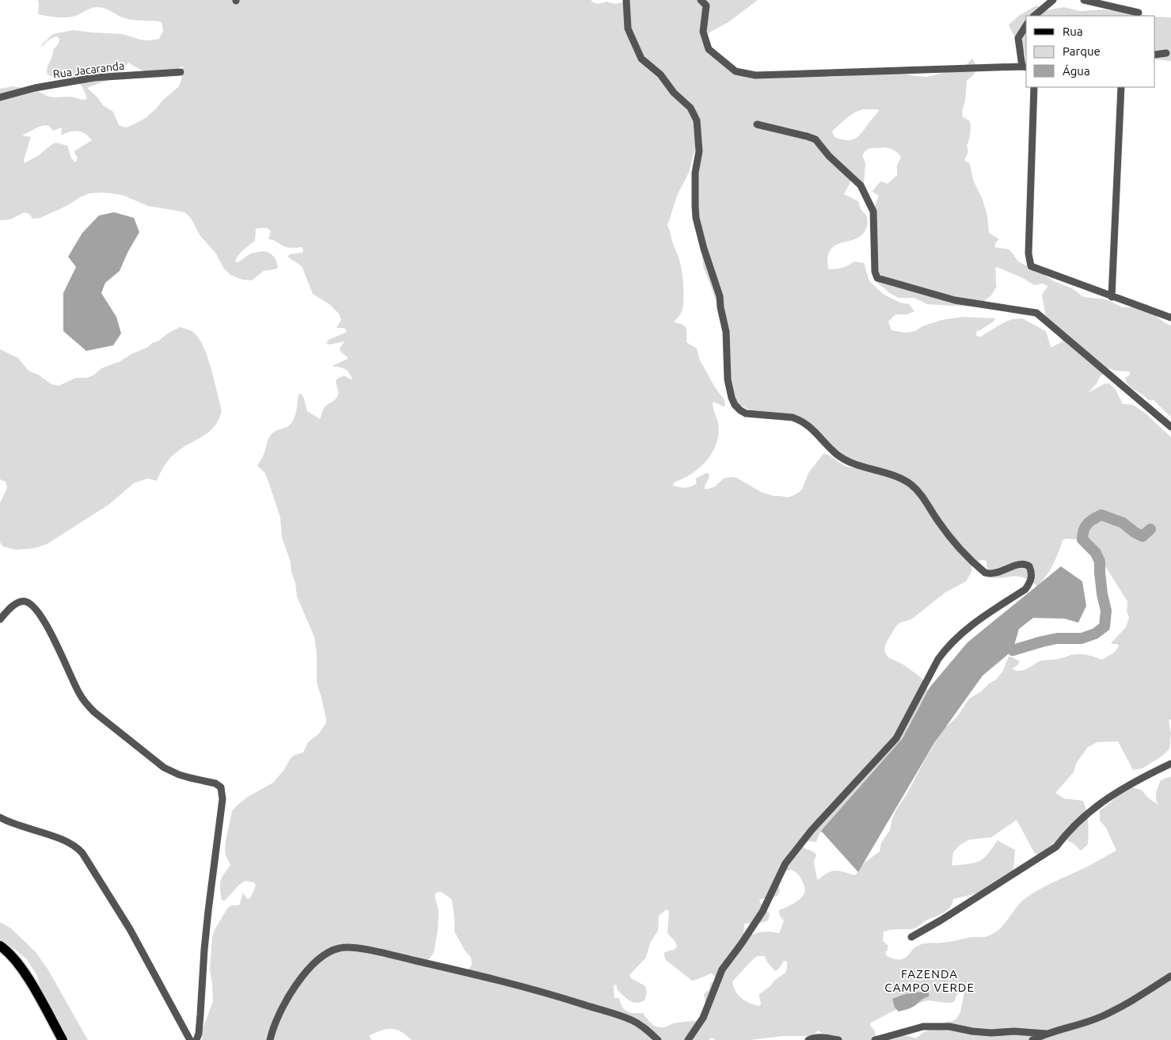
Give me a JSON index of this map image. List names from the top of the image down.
{
  "streets": {
    "street": ["Rua Jacaranda"]
  },
  "districts": ["FAZENDA CAMPO VERDE"],
  "legend": ["Rua", "Parque", "Água"]
}
